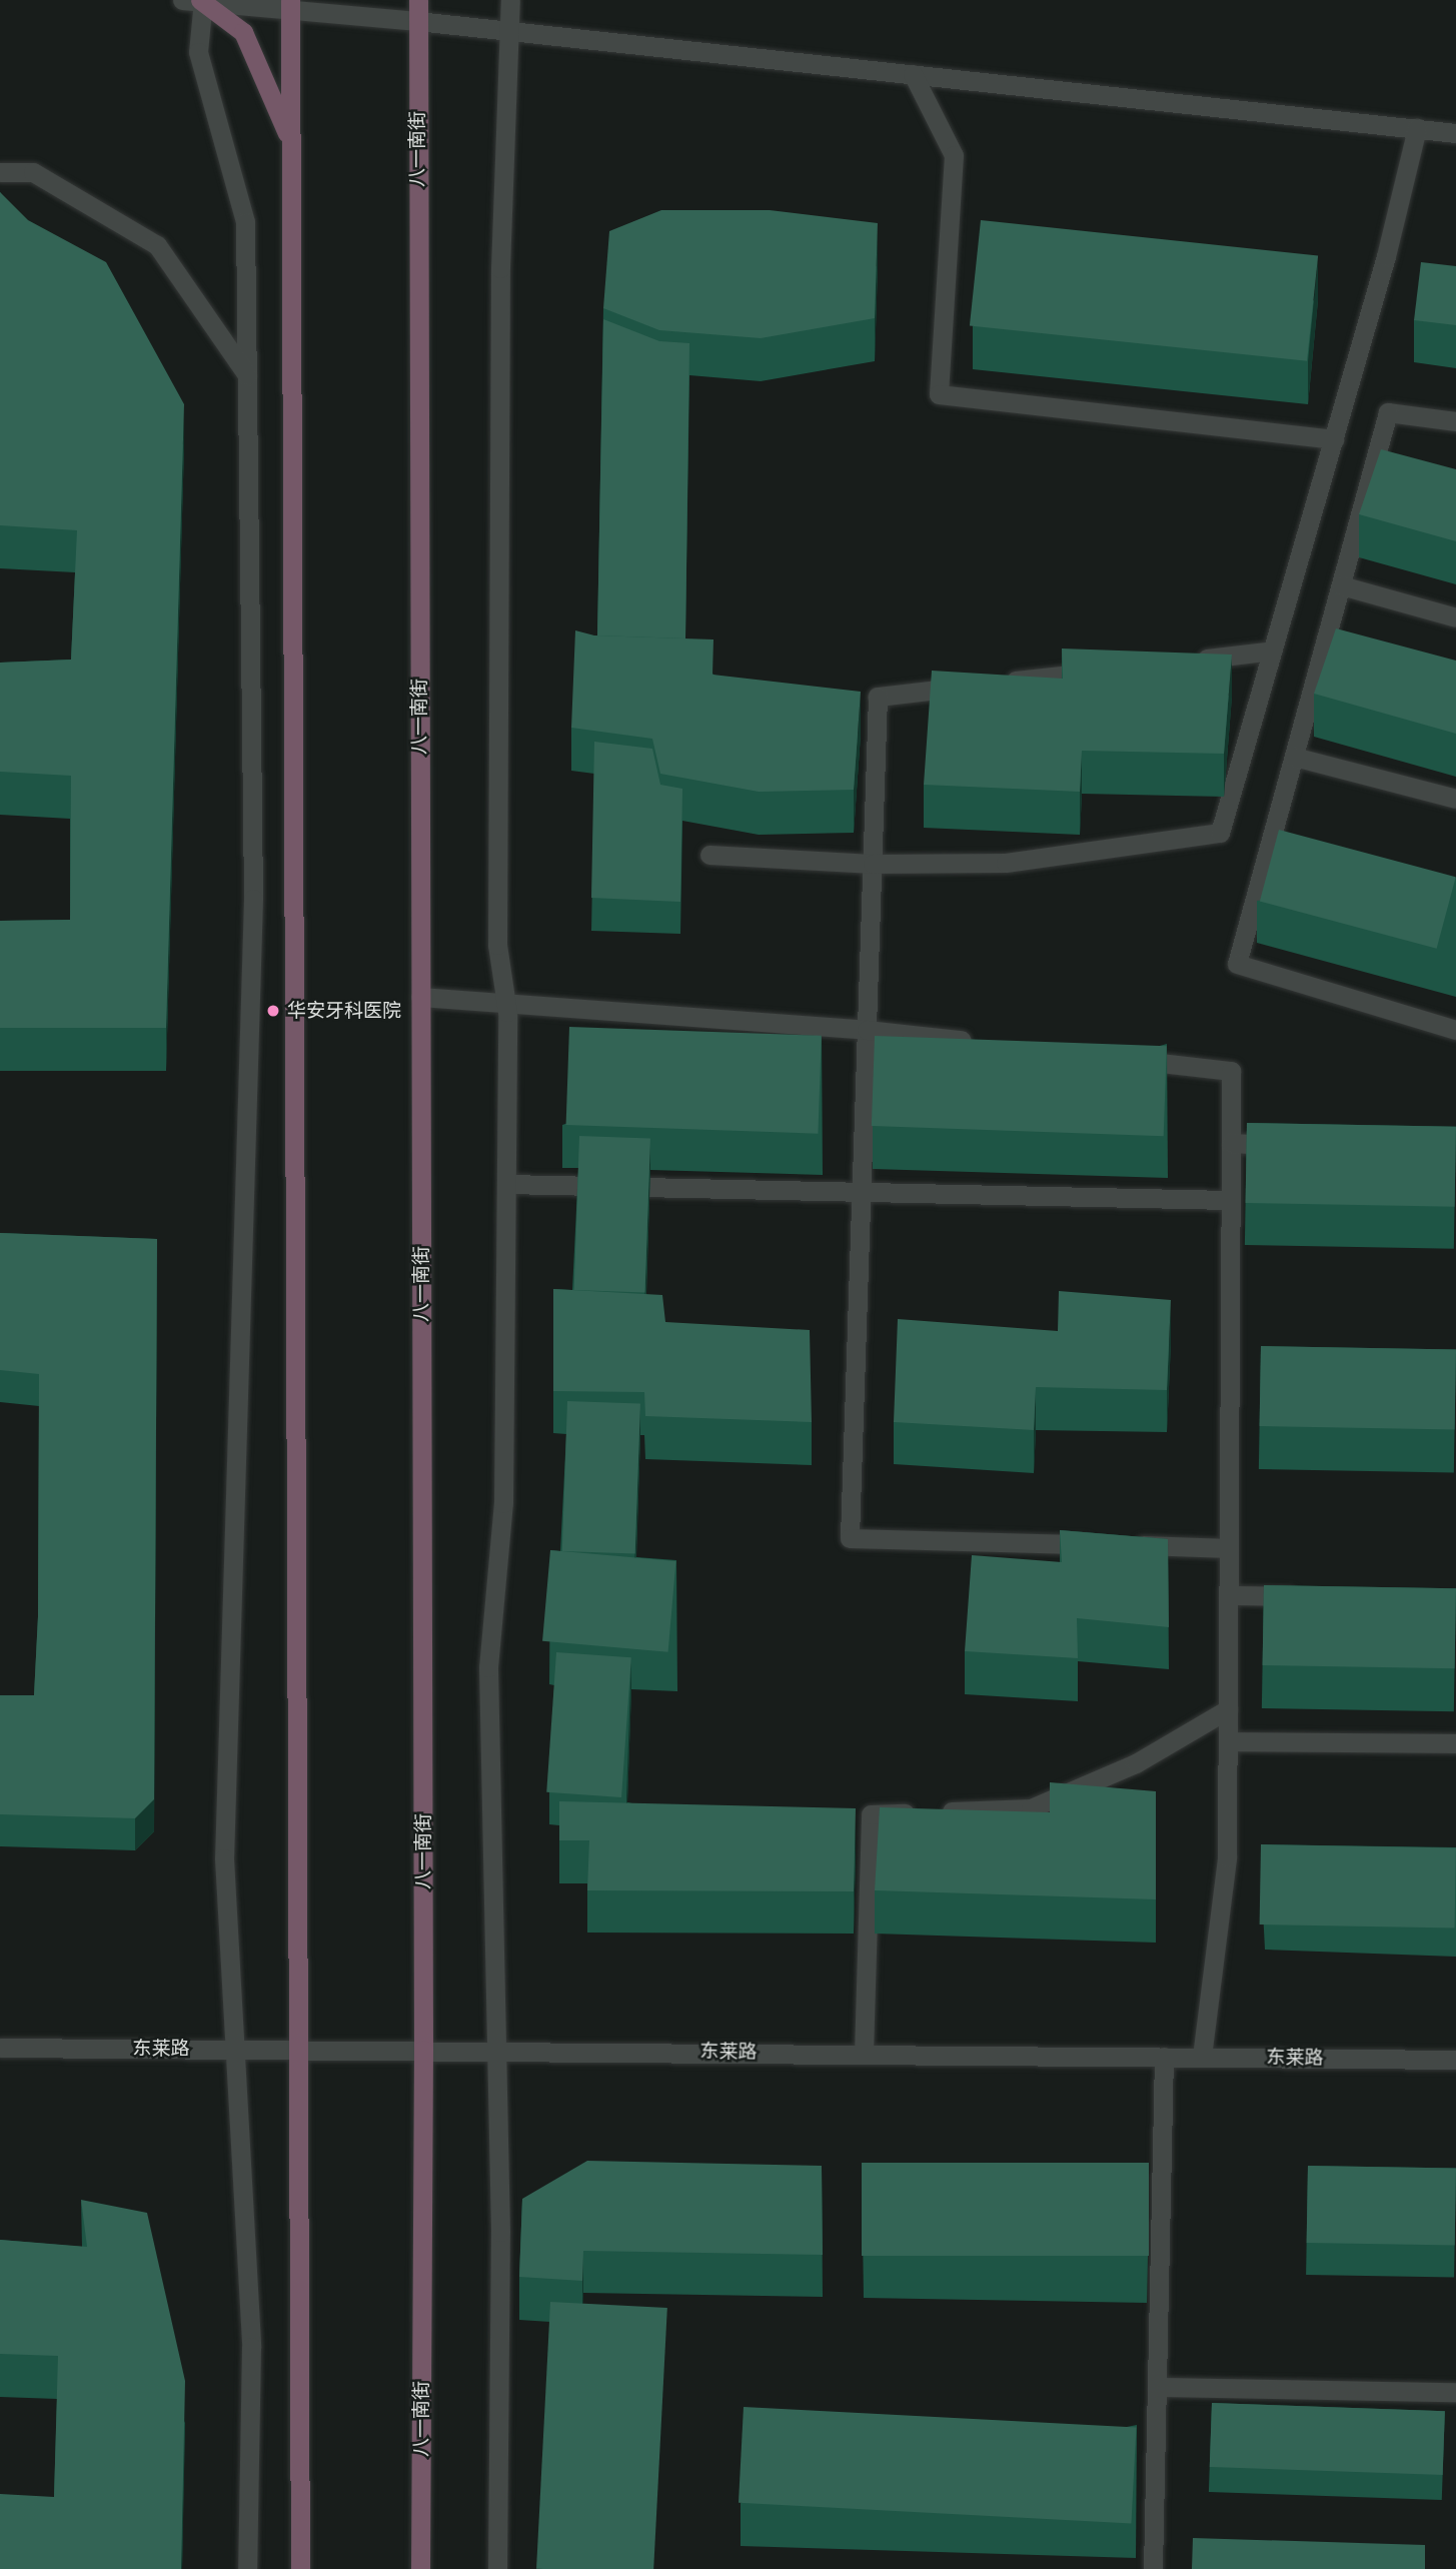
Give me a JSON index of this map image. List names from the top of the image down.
{
  "streets": {
    "main road": ["八一南街"],
    "street": ["东莱路"]
  },
  "crossings": [
    ["八一南街", "东莱路"]
  ],
  "places": ["华安牙科医院"]
}
